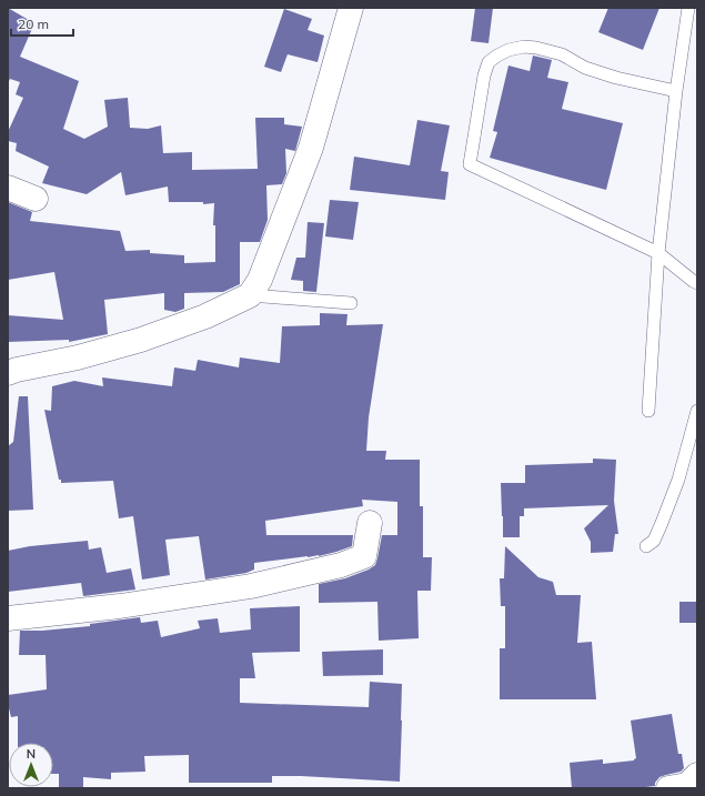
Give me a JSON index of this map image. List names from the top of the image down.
{
  "scale_bar": "20 m",
  "north": "top"
}
